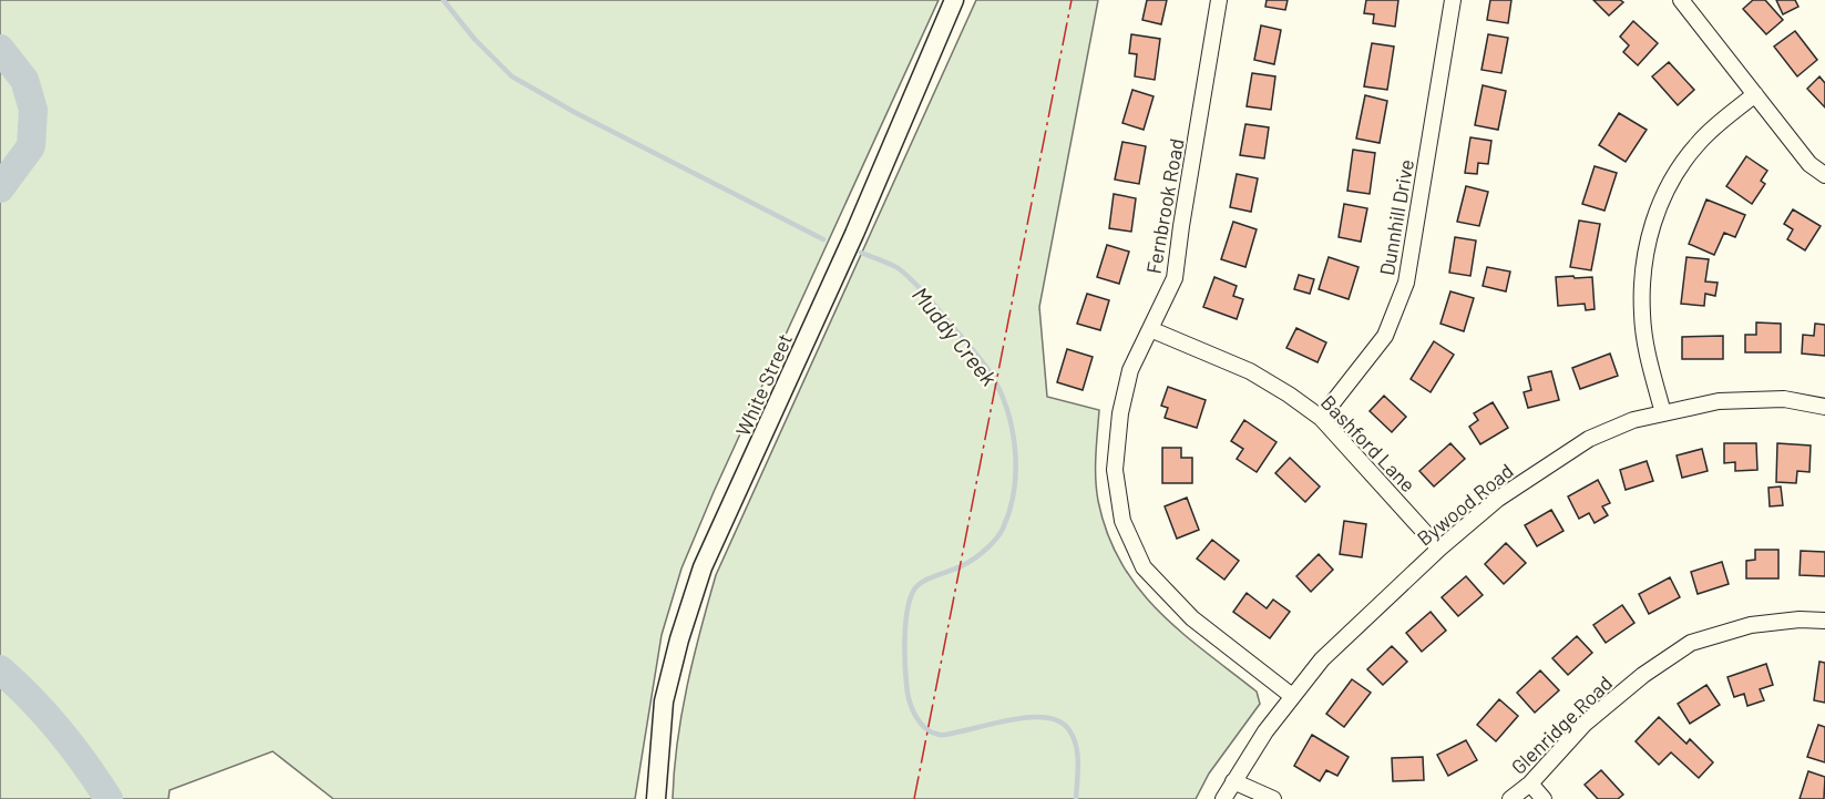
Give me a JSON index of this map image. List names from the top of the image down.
{
  "streets": {
    "street": [
      "Fernbrook Road",
      "Dunnhill Drive",
      "White Street",
      "Bashford Lane",
      "Bywood Road",
      "Glenridge Road"
    ]
  },
  "crossings": [
    ["Fernbrook Road", "Bashford Lane"],
    ["Fernbrook Road", "Bywood Road"],
    ["Dunnhill Drive", "Bashford Lane"],
    ["Bashford Lane", "Bywood Road"]
  ],
  "water": ["Muddy Creek"]
}
